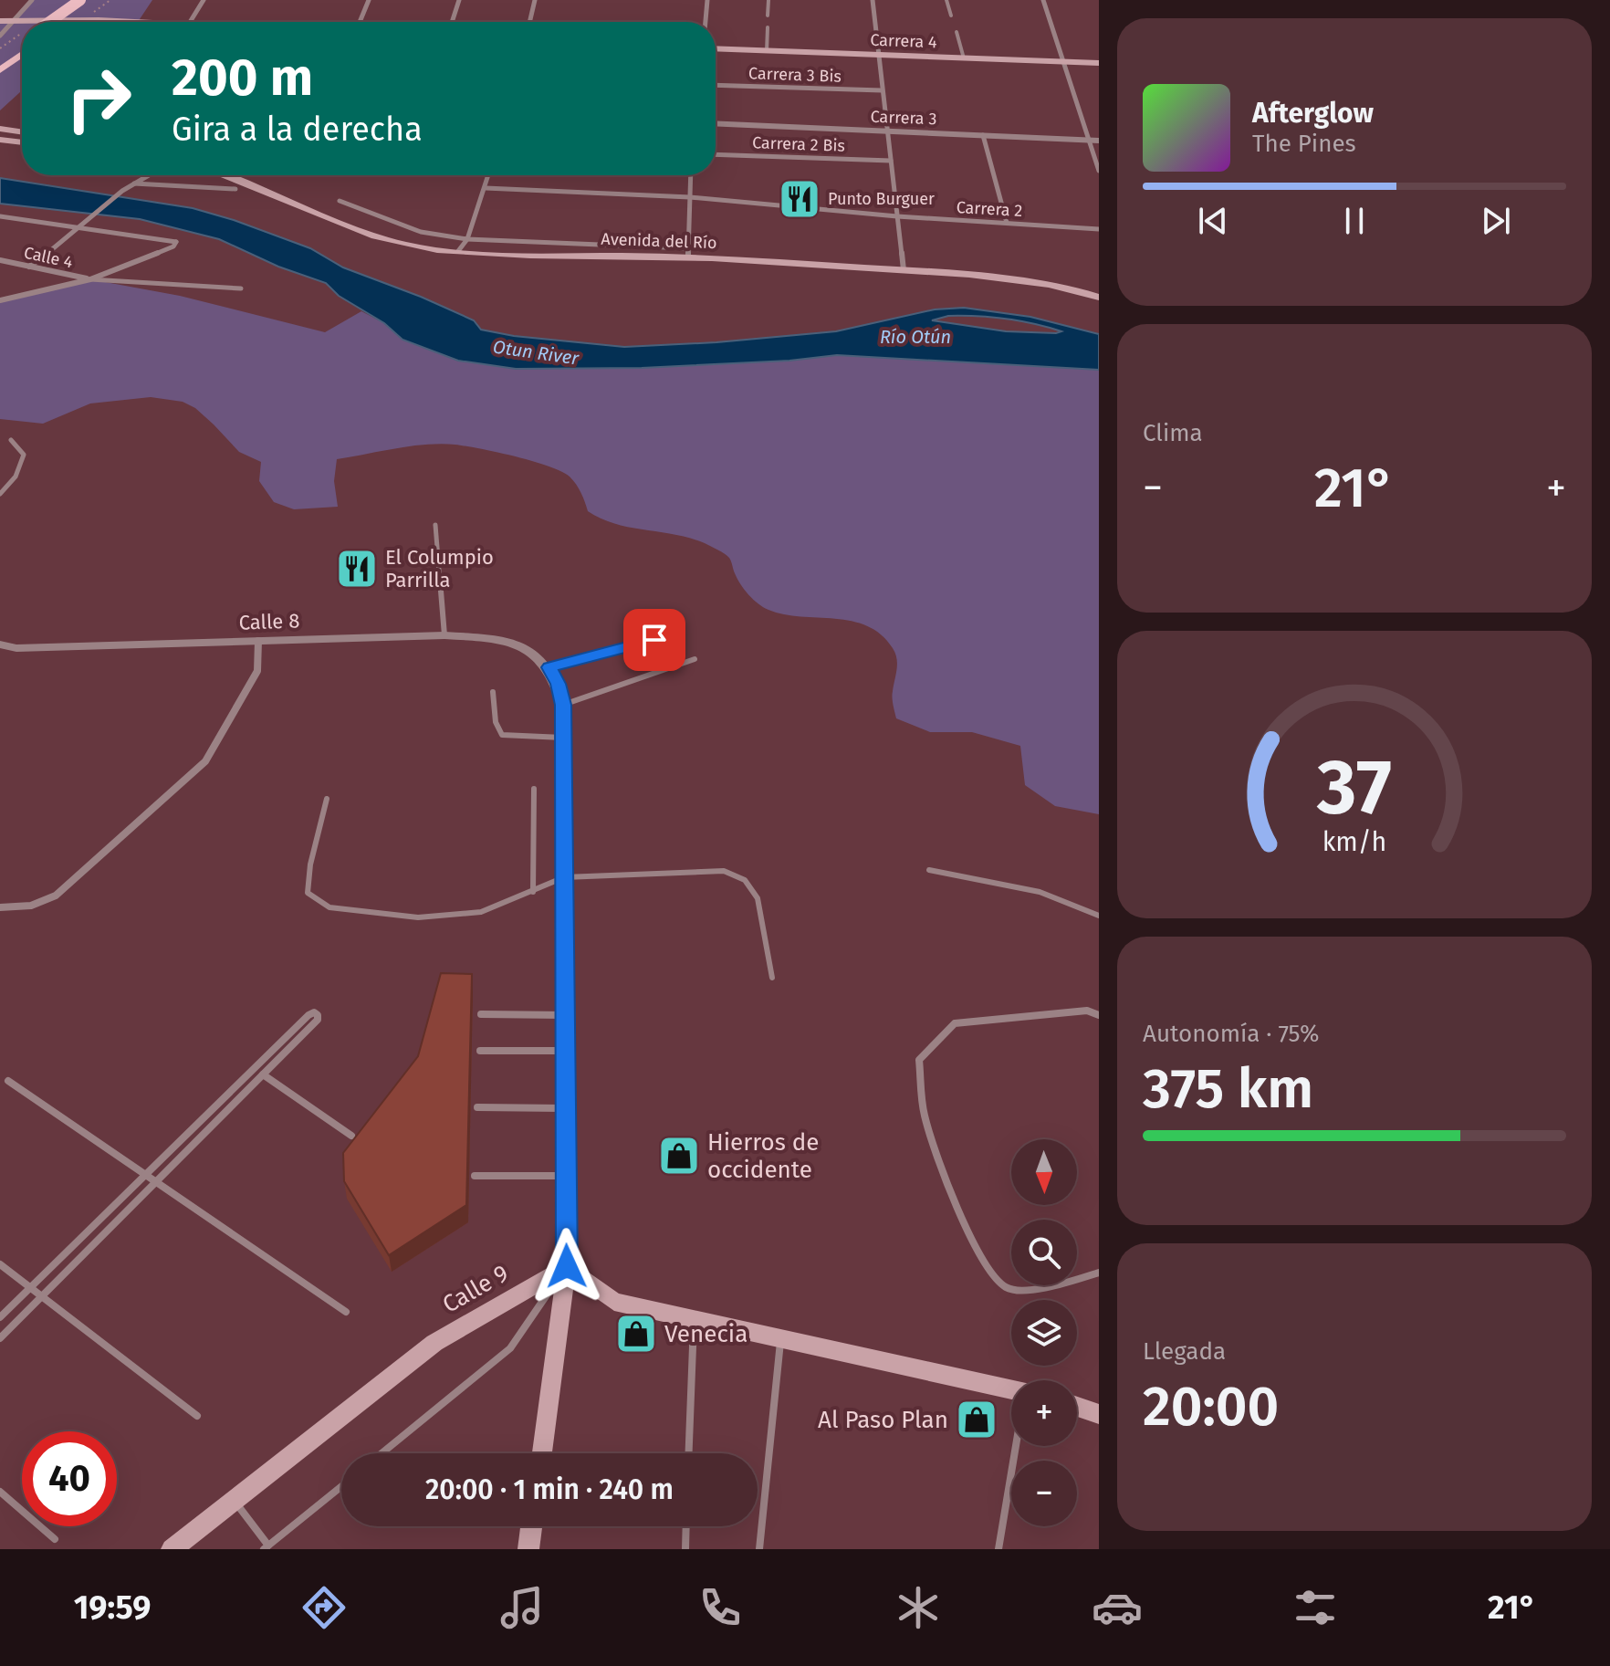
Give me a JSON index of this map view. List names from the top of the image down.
{
  "streets": {
    "main road": ["Carrera 4", "Avenida del Río", "Calle 9"],
    "street": [
      "Carrera 3 Bis",
      "Carrera 3",
      "Carrera 2 Bis",
      "Carrera 2",
      "Calle 4",
      "Calle 8"
    ]
  },
  "water": ["Río Otún", "Otun River"],
  "places": {
    "restaurant": ["Punto Burguer", "El Columpio Parrilla"],
    "shop": ["Hierros de occidente", "Venecia", "Al Paso Plan"]
  },
  "north": "bottom",
  "page": {
    "turn": ["200 m", "Gira a la derecha"],
    "song": ["Afterglow", "The Pines"],
    "tile": [
      "Clima",
      ["Autonomía · 75%", "375 km"],
      ["Llegada", "20:00"]
    ],
    "heat": ["−", "21°", "+"],
    "map_buttons": ["+", "−"],
    "limit": "40",
    "trip": "20:00 · 1 min · 240 m",
    "tabs": ["19:59", "21°"],
    "gauge": ["37", "km/h"]
  }
}
